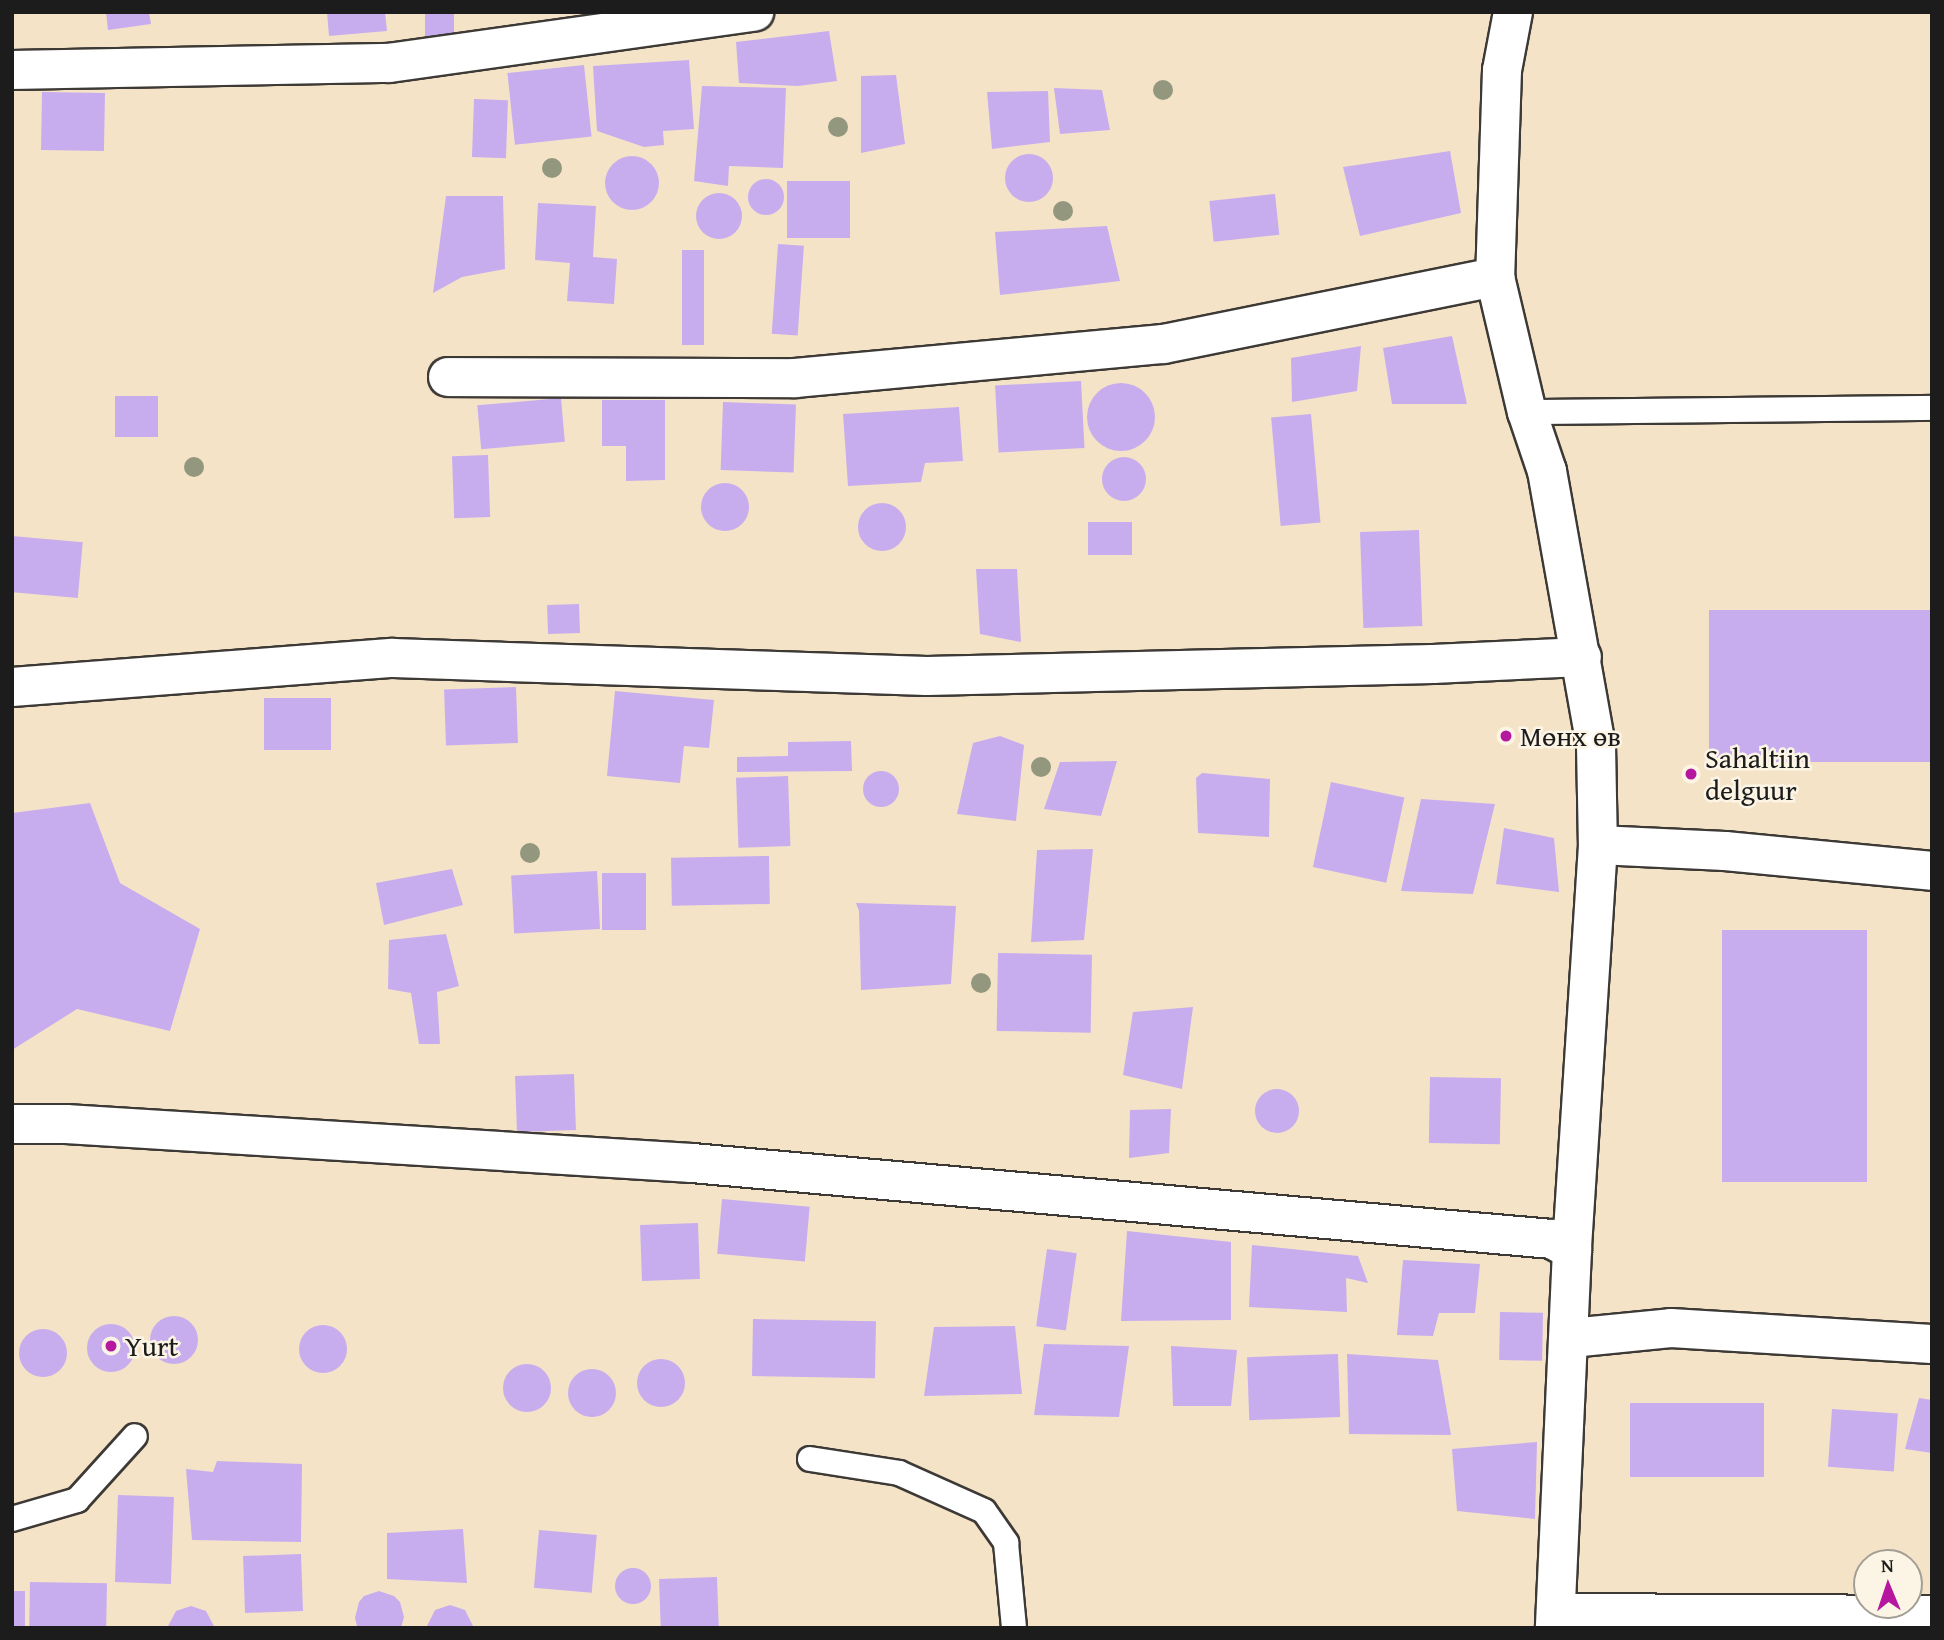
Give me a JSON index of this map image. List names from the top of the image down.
{
  "places": ["Мөнх өв", "Sahaltiin delguur", "Yurt"],
  "north": "top"
}
